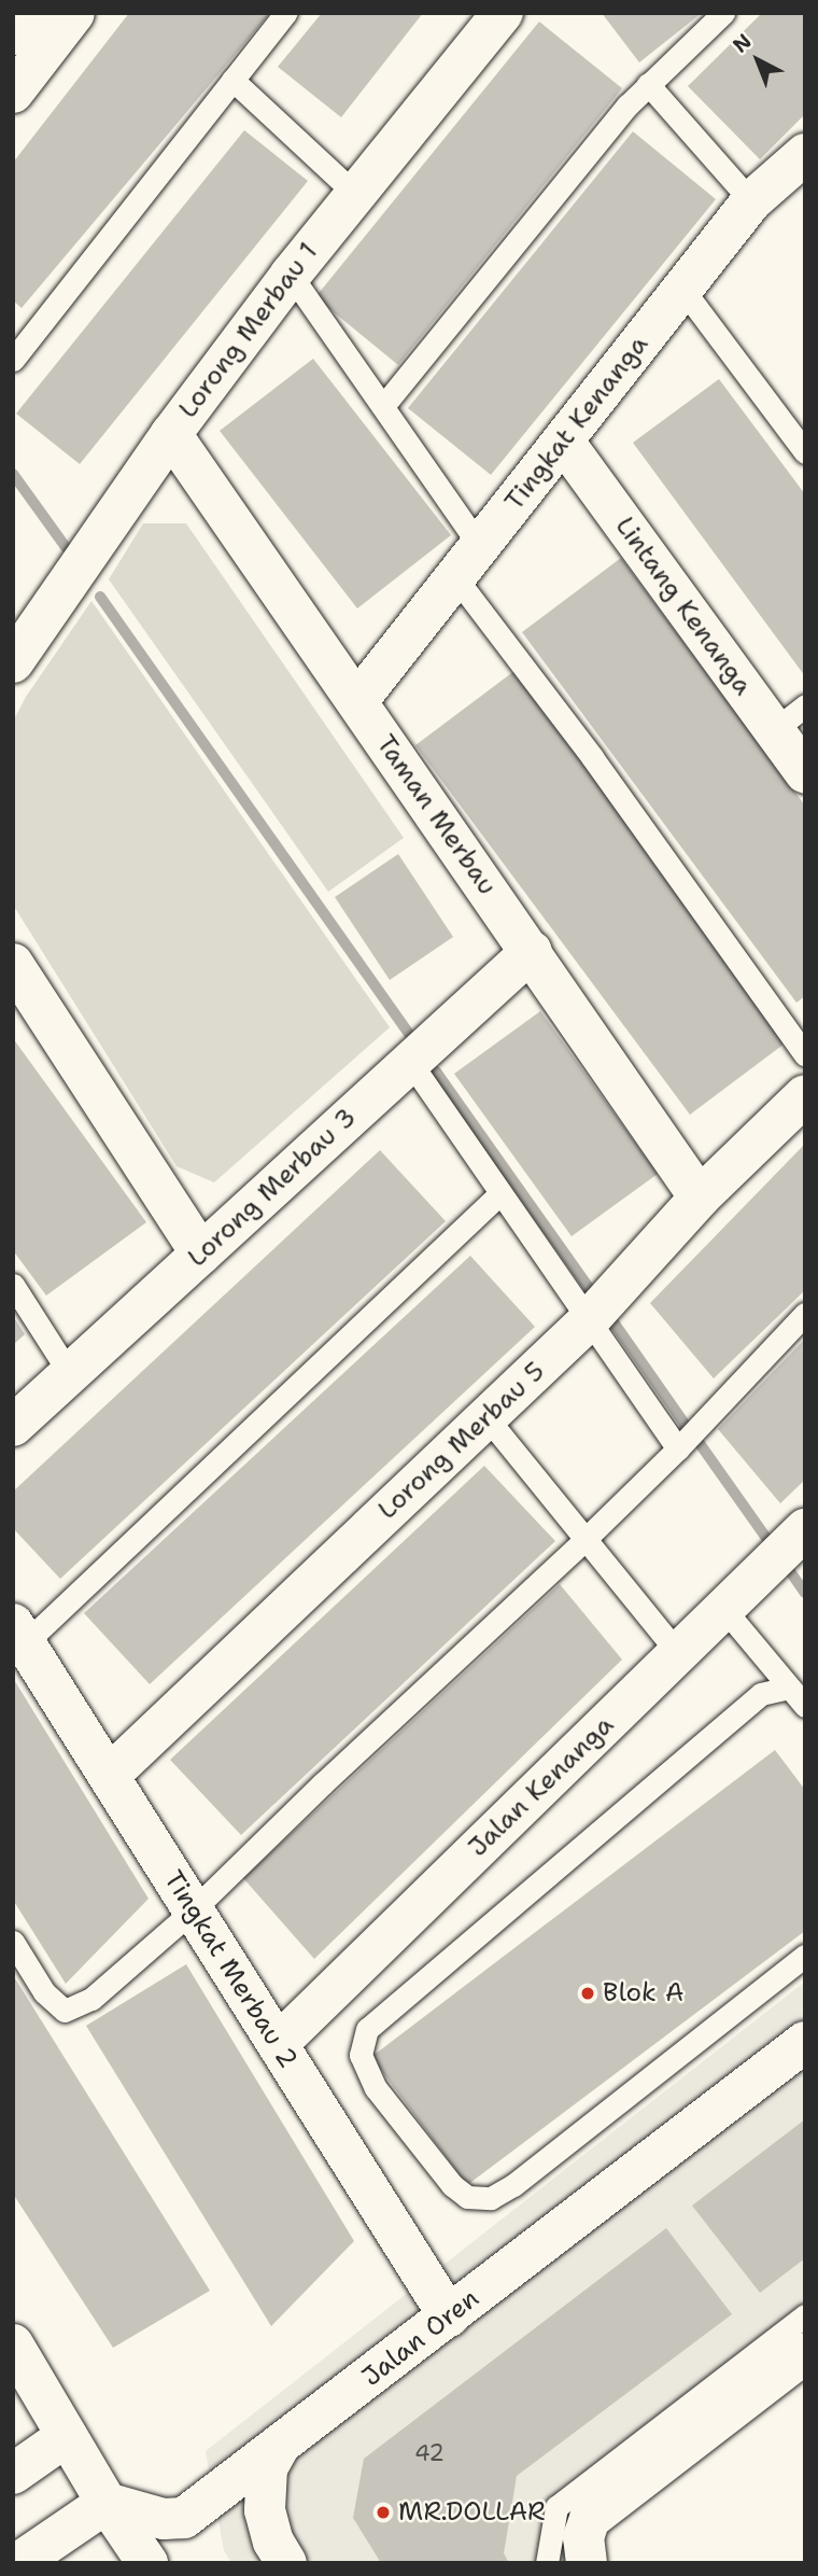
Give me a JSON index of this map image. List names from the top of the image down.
{
  "streets": {
    "main road": [
      "Lorong Merbau 1",
      "Tingkat Kenanga",
      "Lintang Kenanga",
      "Taman Merbau",
      "Lorong Merbau 3",
      "Lorong Merbau 5",
      "Jalan Kenanga",
      "Tingkat Merbau 2",
      "Jalan Oren"
    ]
  },
  "crossings": [
    ["Lorong Merbau 1", "Taman Merbau"],
    ["Tingkat Kenanga", "Lintang Kenanga"],
    ["Tingkat Kenanga", "Taman Merbau"],
    ["Taman Merbau", "Lorong Merbau 3"],
    ["Taman Merbau", "Lorong Merbau 5"],
    ["Lorong Merbau 5", "Tingkat Merbau 2"],
    ["Jalan Kenanga", "Tingkat Merbau 2"],
    ["Tingkat Merbau 2", "Jalan Oren"]
  ],
  "places": ["Blok A", "MR.DOLLAR"],
  "house_numbers": ["42"],
  "north": "top left"
}
